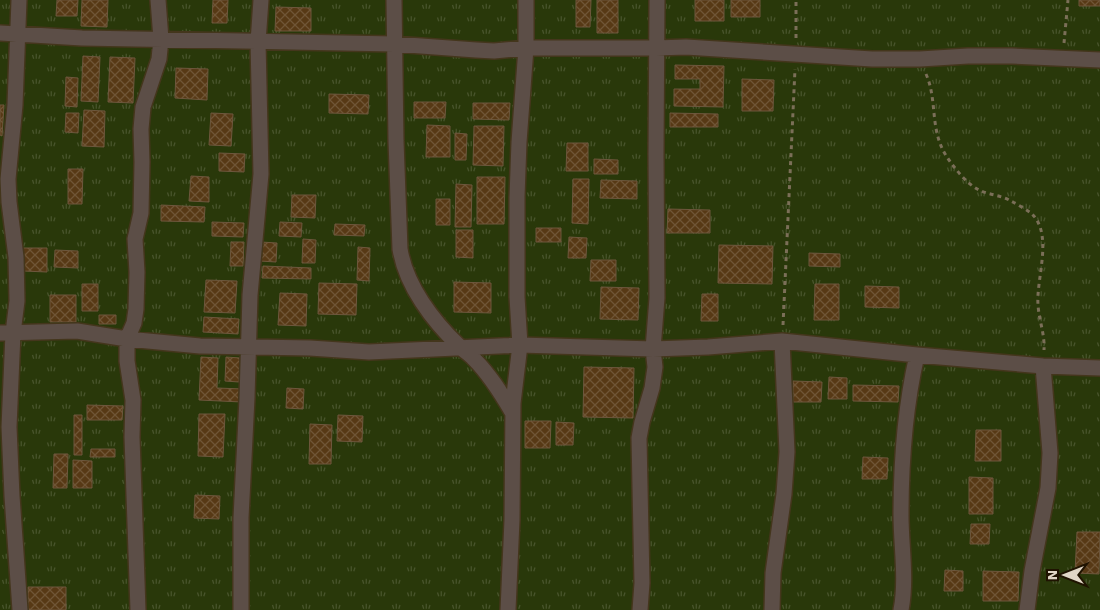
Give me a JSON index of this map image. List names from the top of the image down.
{
  "north": "left"
}
